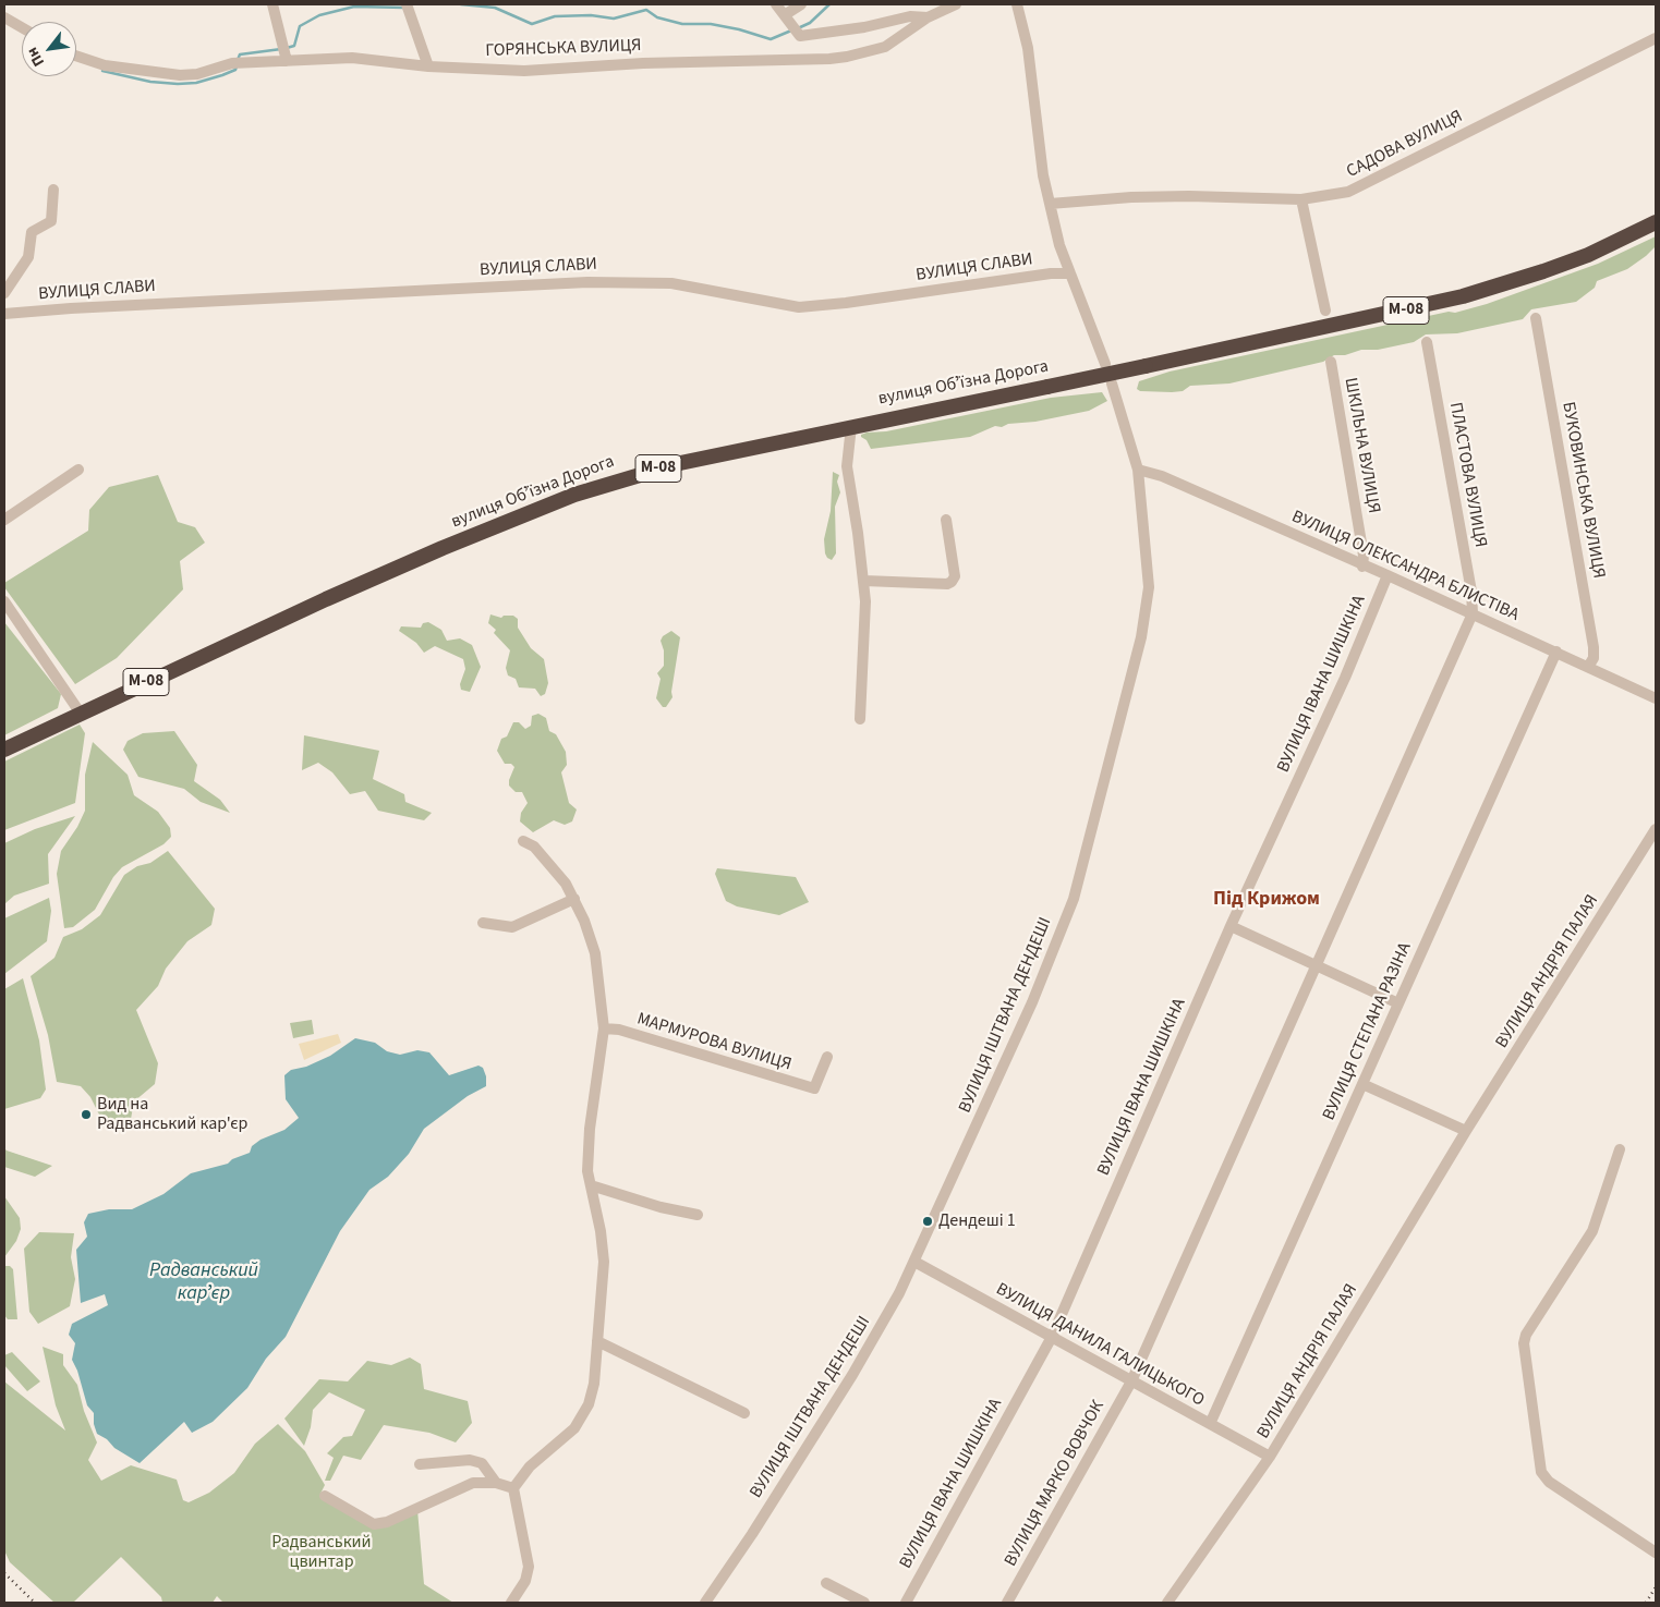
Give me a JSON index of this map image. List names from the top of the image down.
{
  "streets": {
    "highway": ["М-08", "вулиця Обʼїзна Дорога"],
    "street": [
      "ГОРЯНСЬКА ВУЛИЦЯ",
      "САДОВА ВУЛИЦЯ",
      "ВУЛИЦЯ СЛАВИ",
      "ШКІЛЬНА ВУЛИЦЯ",
      "ПЛАСТОВА ВУЛИЦЯ",
      "БУКОВИНСЬКА ВУЛИЦЯ",
      "ВУЛИЦЯ ОЛЕКСАНДРА БЛИСТІВА",
      "ВУЛИЦЯ ІВАНА ШИШКІНА",
      "ВУЛИЦЯ АНДРІЯ ПАЛАЯ",
      "ВУЛИЦЯ ІШТВАНА ДЕНДЕШІ",
      "ВУЛИЦЯ СТЕПАНА РАЗІНА",
      "МАРМУРОВА ВУЛИЦЯ",
      "ВУЛИЦЯ ДАНИЛА ГАЛИЦЬКОГО",
      "ВУЛИЦЯ МАРКО ВОВЧОК"
    ]
  },
  "crossings": [
    ["М-08", "вулиця Обʼїзна Дорога"],
    ["ШКІЛЬНА ВУЛИЦЯ", "ВУЛИЦЯ ОЛЕКСАНДРА БЛИСТІВА"],
    ["ПЛАСТОВА ВУЛИЦЯ", "ВУЛИЦЯ ОЛЕКСАНДРА БЛИСТІВА"],
    ["ПЛАСТОВА ВУЛИЦЯ", "ВУЛИЦЯ МАРКО ВОВЧОК"],
    ["БУКОВИНСЬКА ВУЛИЦЯ", "ВУЛИЦЯ ОЛЕКСАНДРА БЛИСТІВА"],
    ["ВУЛИЦЯ ОЛЕКСАНДРА БЛИСТІВА", "ВУЛИЦЯ ІВАНА ШИШКІНА"],
    ["ВУЛИЦЯ ОЛЕКСАНДРА БЛИСТІВА", "ВУЛИЦЯ ІШТВАНА ДЕНДЕШІ"],
    ["ВУЛИЦЯ ОЛЕКСАНДРА БЛИСТІВА", "ВУЛИЦЯ СТЕПАНА РАЗІНА"],
    ["ВУЛИЦЯ ОЛЕКСАНДРА БЛИСТІВА", "ВУЛИЦЯ МАРКО ВОВЧОК"],
    ["ВУЛИЦЯ ІВАНА ШИШКІНА", "ВУЛИЦЯ ДАНИЛА ГАЛИЦЬКОГО"],
    ["ВУЛИЦЯ АНДРІЯ ПАЛАЯ", "ВУЛИЦЯ ДАНИЛА ГАЛИЦЬКОГО"],
    ["ВУЛИЦЯ ІШТВАНА ДЕНДЕШІ", "ВУЛИЦЯ ДАНИЛА ГАЛИЦЬКОГО"],
    ["ВУЛИЦЯ СТЕПАНА РАЗІНА", "ВУЛИЦЯ ДАНИЛА ГАЛИЦЬКОГО"],
    ["ВУЛИЦЯ ДАНИЛА ГАЛИЦЬКОГО", "ВУЛИЦЯ МАРКО ВОВЧОК"]
  ],
  "districts": ["Під Крижом"],
  "water": ["Радванський карʼєр"],
  "parks": ["Радванський цвинтар"],
  "places": ["Вид на Радванський кар'єр", "Дендеші 1"],
  "north": "bottom left"
}
